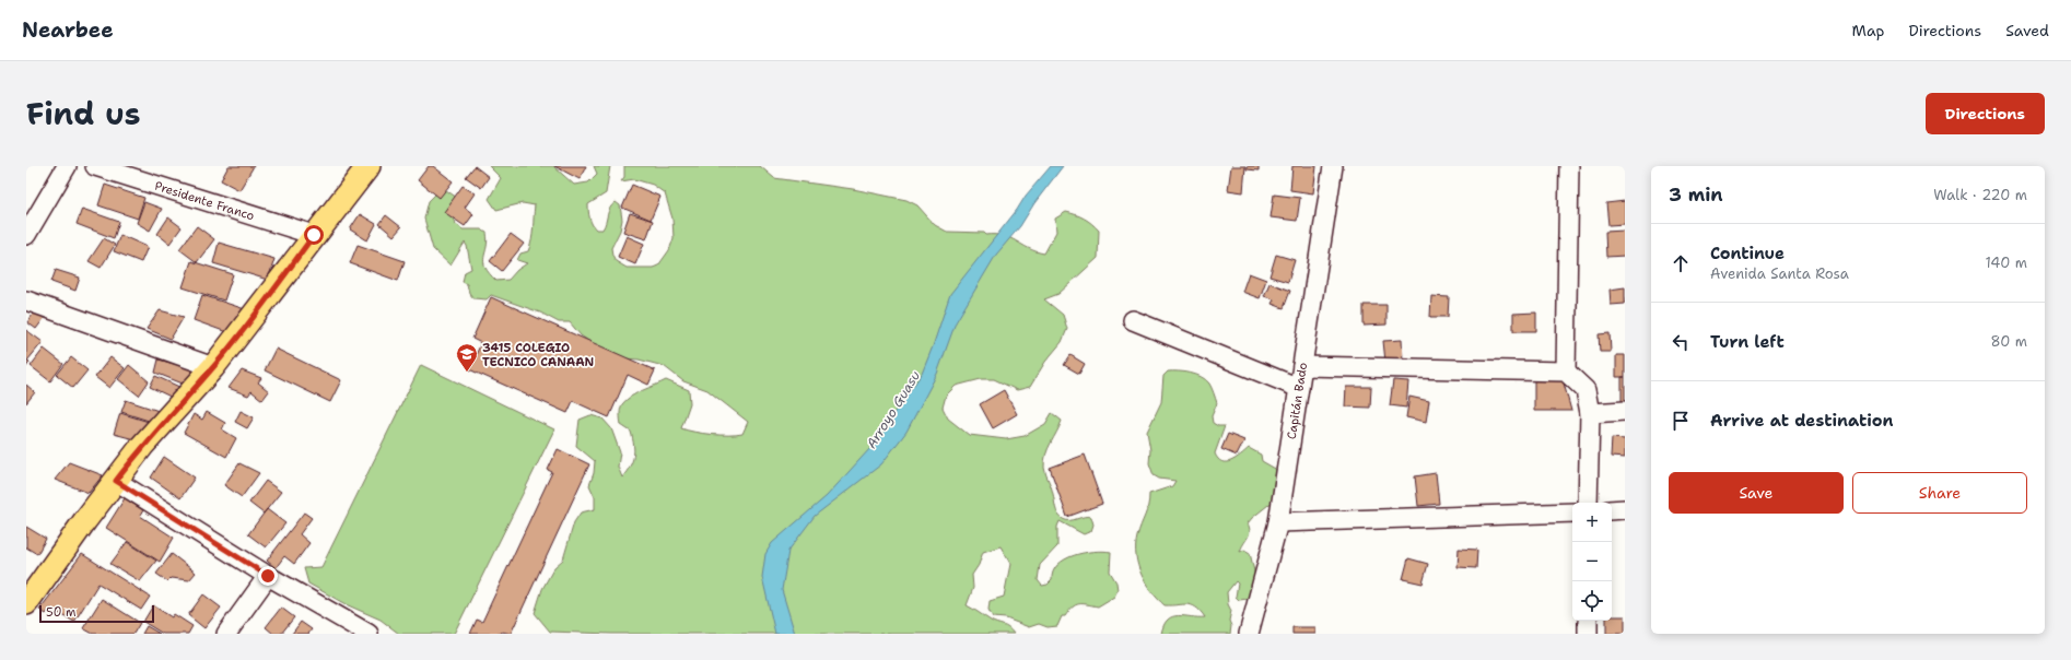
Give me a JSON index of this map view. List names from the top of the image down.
{
  "streets": {
    "street": ["Presidente Franco", "Capitán Bado"]
  },
  "water": ["Arroyo Guasu"],
  "places": {
    "school or university": ["3415 COLEGIO TECNICO CANAAN"]
  },
  "scale_bar": "50 m",
  "page": {
    "header": "Nearbee",
    "nav": ["Map", "Directions", "Saved"],
    "title": "Find us",
    "buttons": [
      "Directions",
      ["Save", "Share"]
    ],
    "heading": ["3 min", "Walk · 220 m"],
    "list": [
      ["Continue", "Avenida Santa Rosa", "140 m"],
      ["Turn left", "80 m"],
      "Arrive at destination"
    ],
    "map_buttons": ["+", "−"],
    "scale": "50 m"
  }
}
